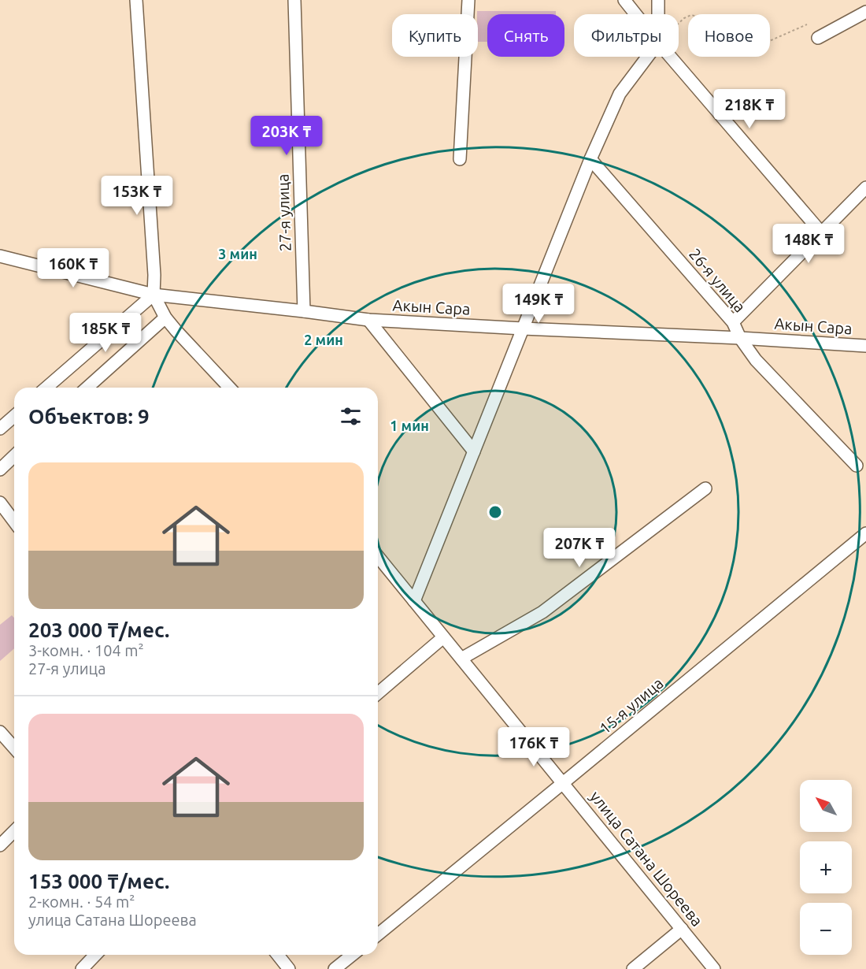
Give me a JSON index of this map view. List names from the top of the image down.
{
  "streets": {
    "street": [
      "27-я улица",
      "26-я улица",
      "Акын Сара",
      "15-я улица",
      "улица Сатана Шореева"
    ]
  },
  "crossings": [
    ["27-я улица", "Акын Сара"],
    ["26-я улица", "Акын Сара"],
    ["15-я улица", "улица Сатана Шореева"]
  ],
  "north": "top left",
  "page": {
    "chip": [
      "Купить",
      "Снять",
      "Фильтры",
      "Новое"
    ],
    "price": [
      "218K ₸",
      "203K ₸",
      "153K ₸",
      "148K ₸",
      "160K ₸",
      "149K ₸",
      "185K ₸",
      "207K ₸",
      "176K ₸"
    ],
    "heading": "Объектов: 9",
    "list": [
      {
        "name": "203 000 ₸/мес.",
        "note": "3-комн. · 104 m² · 27-я улица"
      },
      {
        "name": "153 000 ₸/мес.",
        "note": "2-комн. · 54 m² · улица Сатана Шореева"
      }
    ],
    "map_buttons": ["+", "−"]
  },
  "rings": ["3 мин", "2 мин", "1 мин"]
}
